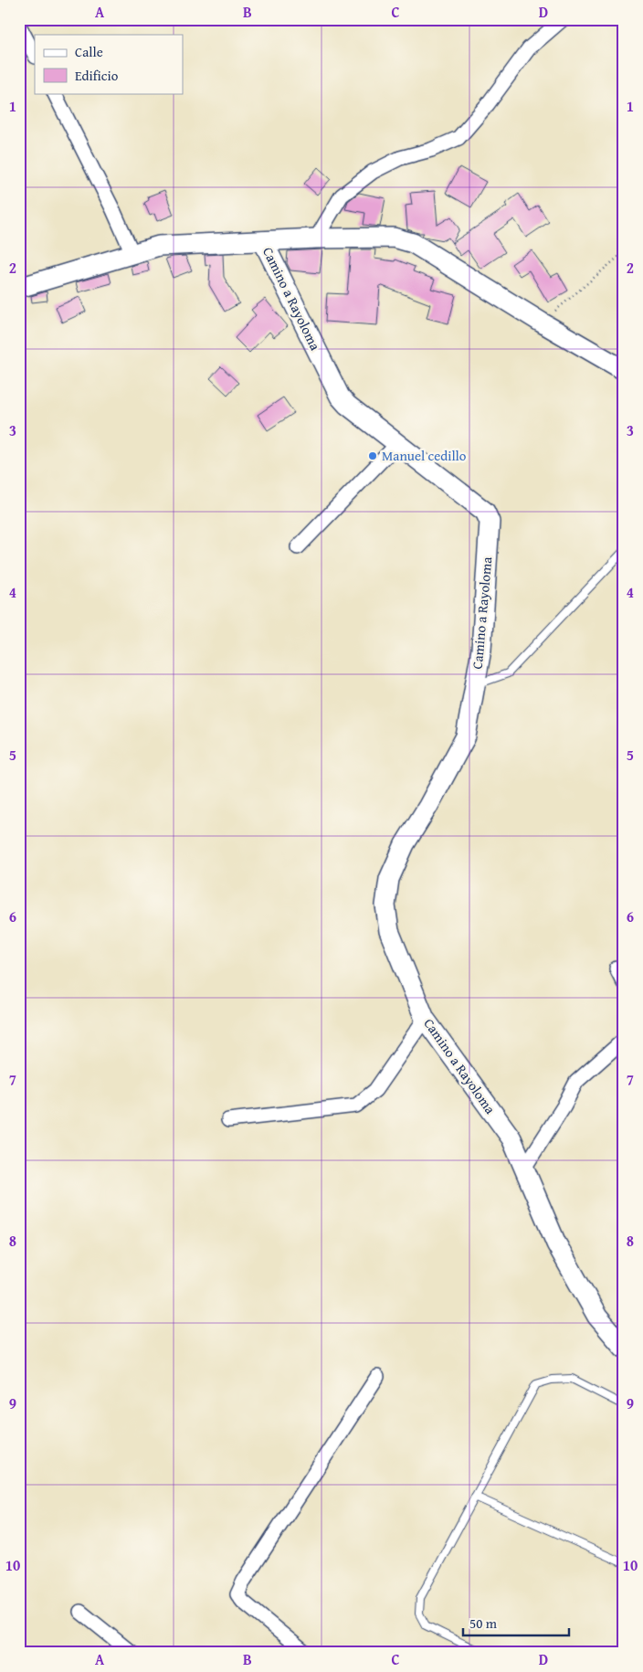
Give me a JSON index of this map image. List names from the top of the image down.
{
  "streets": {
    "street": ["Camino a Rayoloma"]
  },
  "places": ["Manuel cedillo"],
  "legend": ["Calle", "Edificio"],
  "scale_bar": "50 m",
  "grid": {
    "columns": [
      "A",
      "B",
      "C",
      "D"
    ],
    "rows": [
      "1",
      "2",
      "3",
      "4",
      "5",
      "6",
      "7",
      "8",
      "9",
      "10"
    ]
  }
}
